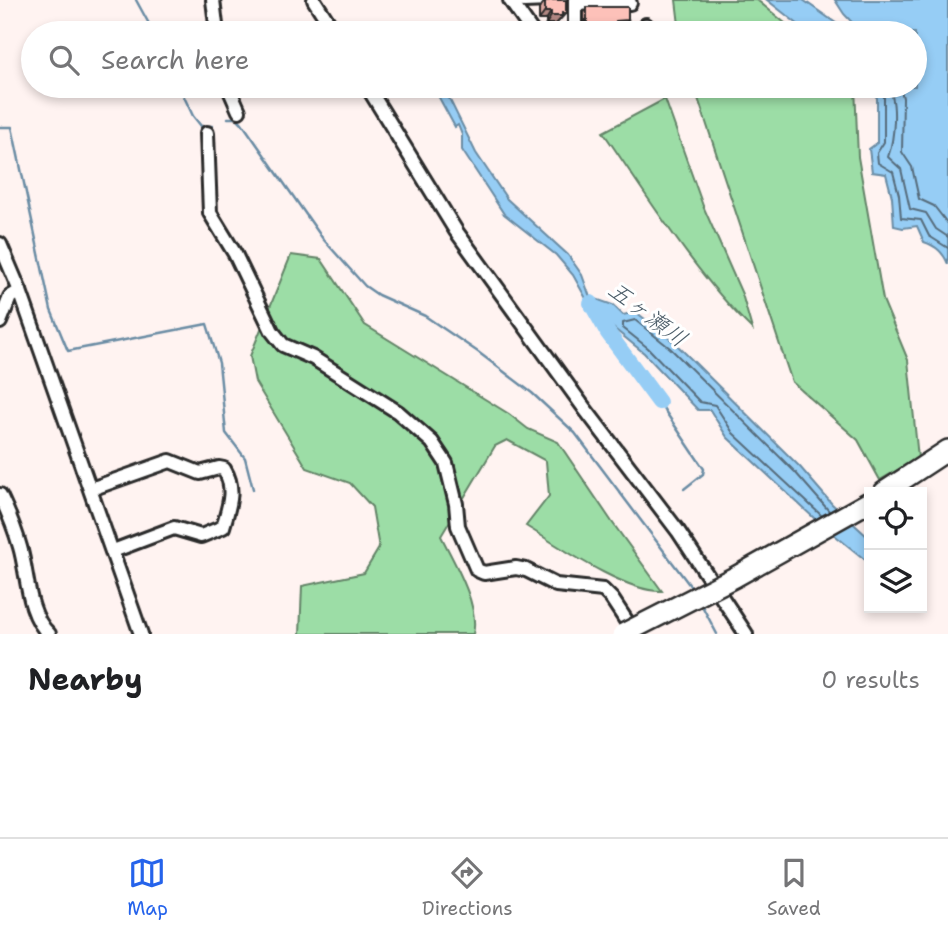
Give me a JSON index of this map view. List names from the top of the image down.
{
  "water": ["五ヶ瀬川"],
  "page": {
    "search": "Search here",
    "heading": ["Nearby", "0 results"],
    "nav": ["Map", "Directions", "Saved"]
  }
}
